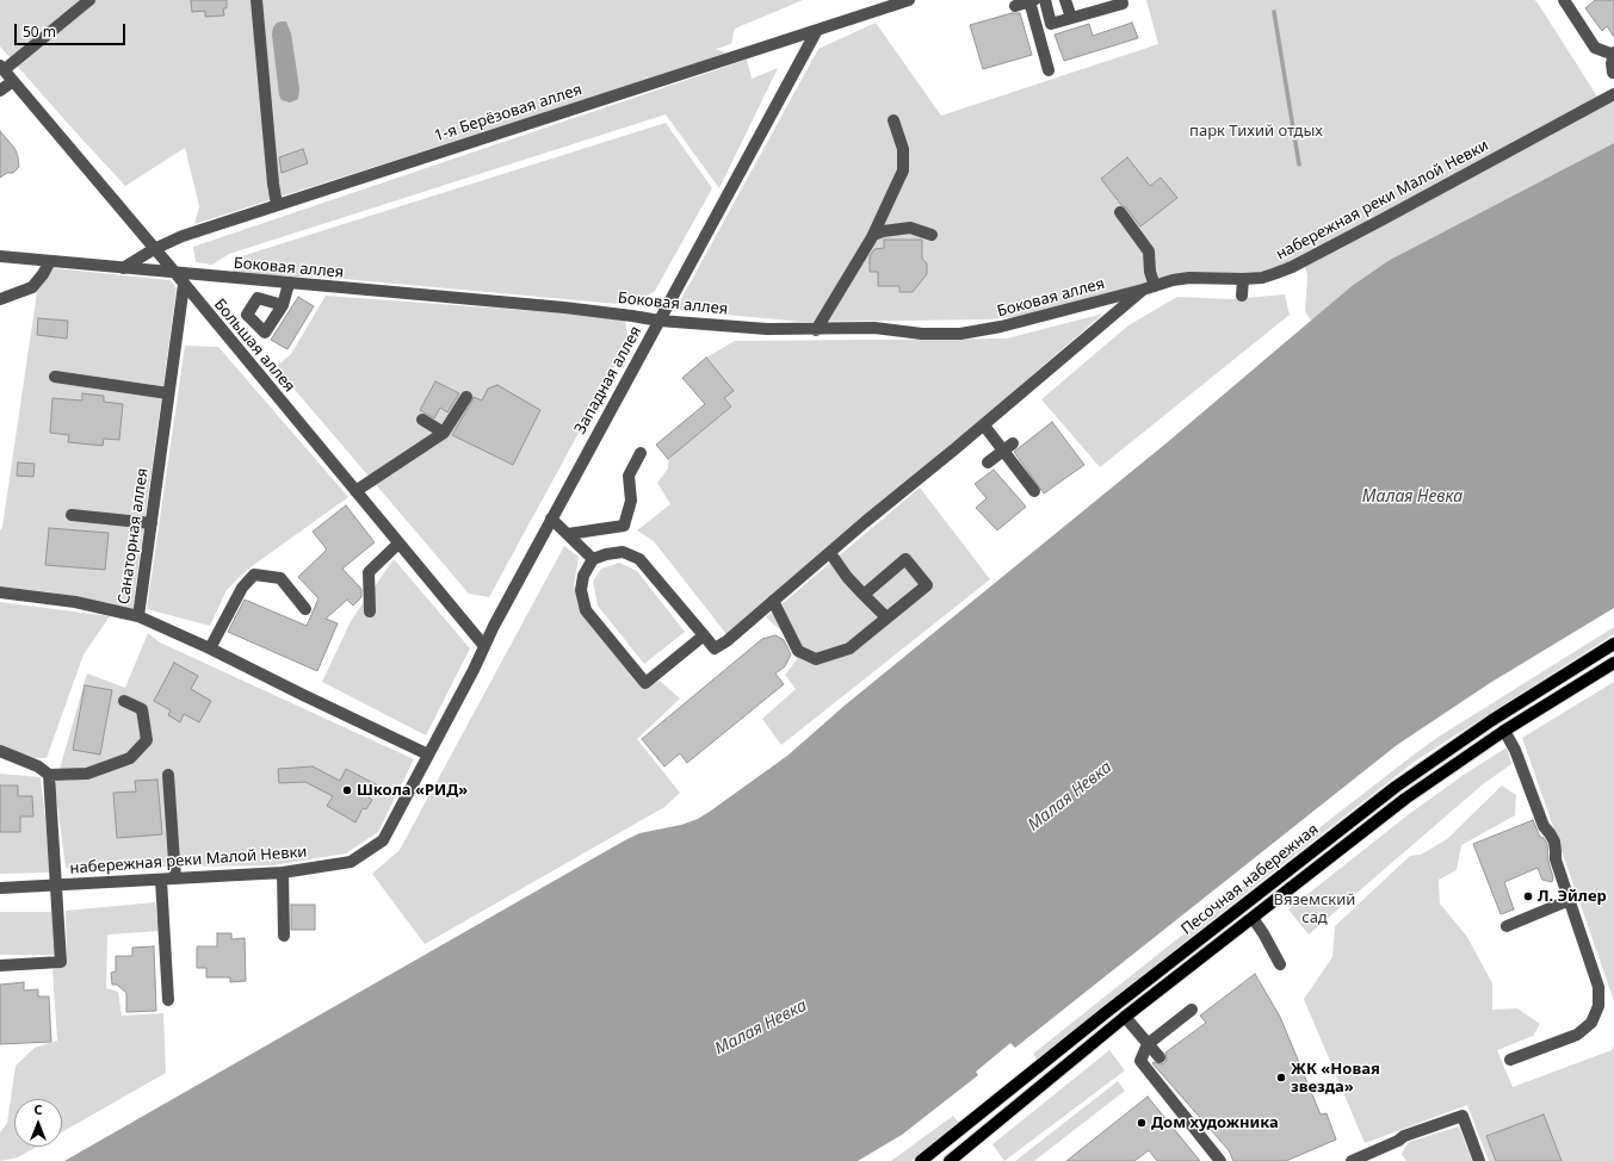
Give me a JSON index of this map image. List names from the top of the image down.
{
  "streets": {
    "main road": ["Песочная набережная"],
    "street": [
      "1-я Берёзовая аллея",
      "набережная реки Малой Невки",
      "Боковая аллея",
      "Большая аллея",
      "Западная аллея",
      "Санаторная аллея"
    ]
  },
  "crossings": [
    ["1-я Берёзовая аллея", "Большая аллея"],
    ["1-я Берёзовая аллея", "Западная аллея"],
    ["набережная реки Малой Невки", "Боковая аллея"],
    ["набережная реки Малой Невки", "Большая аллея"],
    ["набережная реки Малой Невки", "Западная аллея"],
    ["набережная реки Малой Невки", "Санаторная аллея"],
    ["Боковая аллея", "Большая аллея"],
    ["Боковая аллея", "Западная аллея"],
    ["Большая аллея", "Западная аллея"],
    ["Большая аллея", "Санаторная аллея"]
  ],
  "water": ["Малая Невка"],
  "parks": ["парк Тихий отдых", "Вяземский сад"],
  "places": [
    "Школа «РИД»",
    "Л. Эйлер",
    "ЖК «Новая звезда»",
    "Дом художника"
  ],
  "scale_bar": "50 m",
  "north": "top"
}
